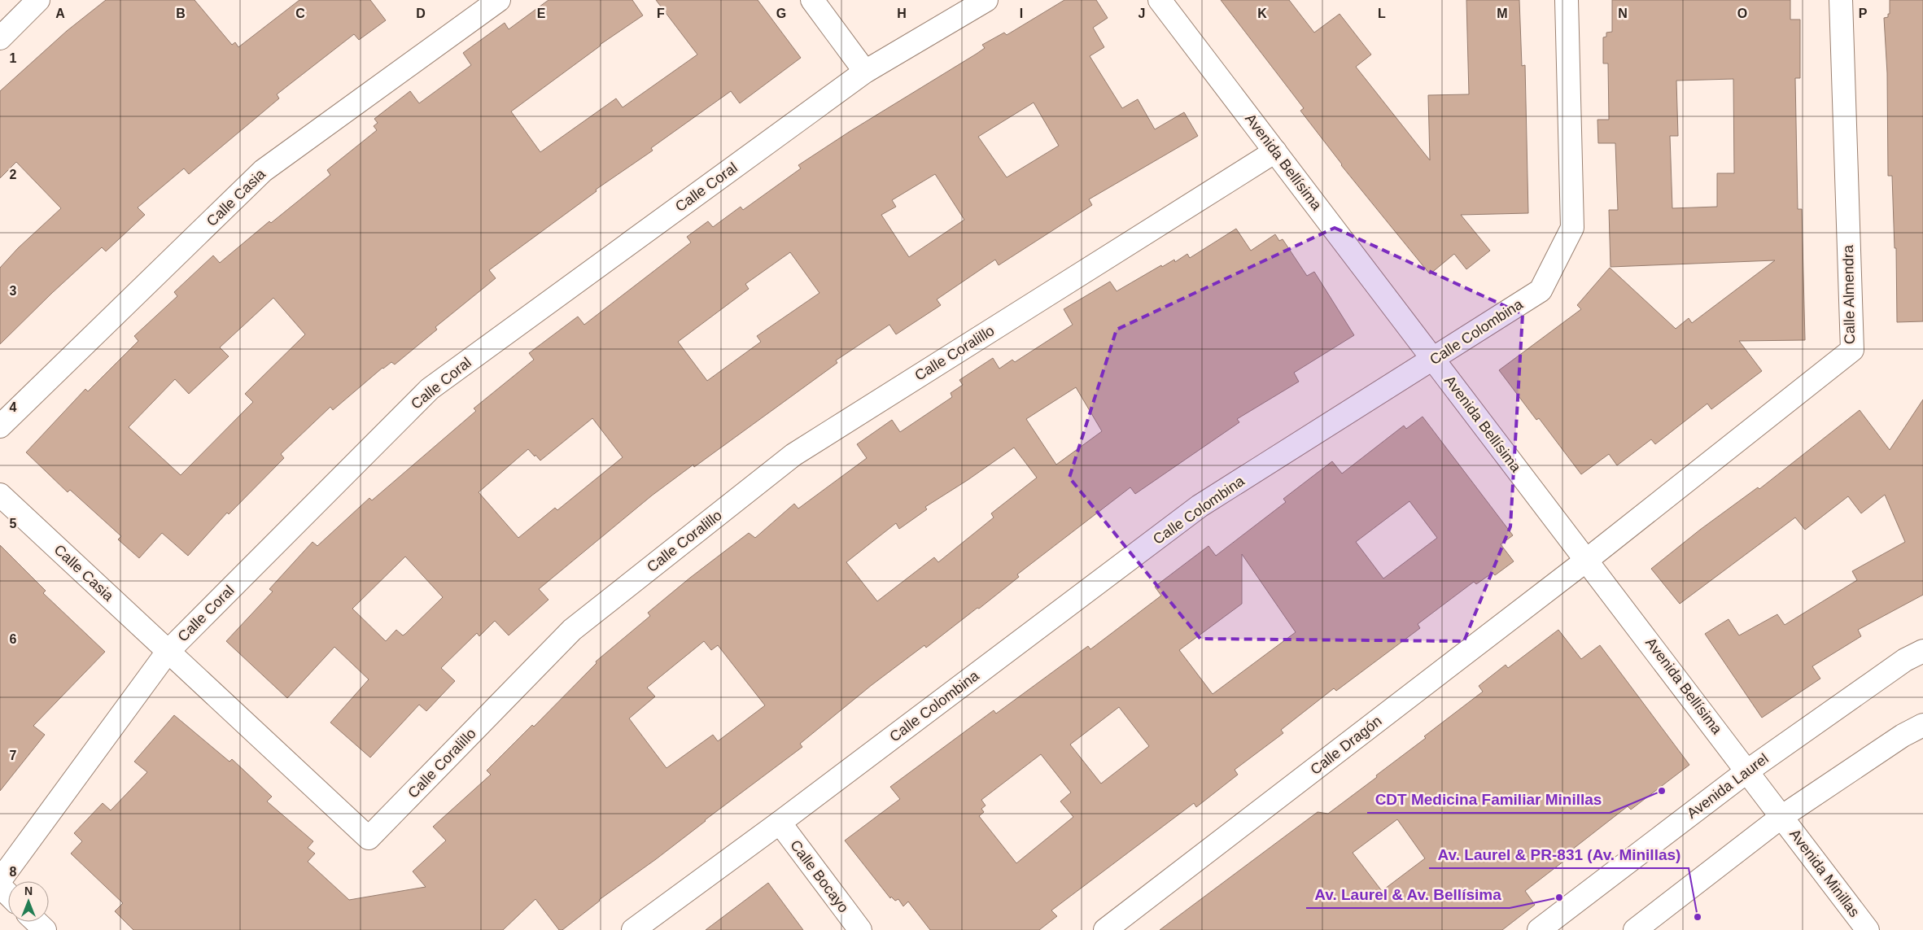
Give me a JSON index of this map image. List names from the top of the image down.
{
  "streets": {
    "street": [
      "Avenida Bellísima",
      "Calle Coral",
      "Calle Casia",
      "Calle Almendra",
      "Calle Colombina",
      "Calle Coralillo",
      "Calle Dragón",
      "Avenida Laurel",
      "Avenida Minillas",
      "Calle Bocayo"
    ]
  },
  "crossings": [
    ["Avenida Bellísima", "Calle Almendra"],
    ["Avenida Bellísima", "Calle Colombina"],
    ["Avenida Bellísima", "Calle Coralillo"],
    ["Avenida Bellísima", "Calle Dragón"],
    ["Avenida Bellísima", "Avenida Laurel"],
    ["Avenida Bellísima", "Avenida Minillas"],
    ["Calle Coral", "Calle Casia"],
    ["Calle Coral", "Calle Coralillo"],
    ["Calle Casia", "Calle Coralillo"],
    ["Calle Almendra", "Calle Dragón"],
    ["Calle Colombina", "Calle Bocayo"]
  ],
  "places": ["CDT Medicina Familiar Minillas", "Av. Laurel & Av. Bellísima", "Av. Laurel & PR-831 (Av. Minillas)"],
  "north": "top",
  "grid": {
    "columns": [
      "A",
      "B",
      "C",
      "D",
      "E",
      "F",
      "G",
      "H",
      "I",
      "J",
      "K",
      "L",
      "M",
      "N",
      "O",
      "P"
    ],
    "rows": [
      "1",
      "2",
      "3",
      "4",
      "5",
      "6",
      "7",
      "8"
    ]
  }
}
